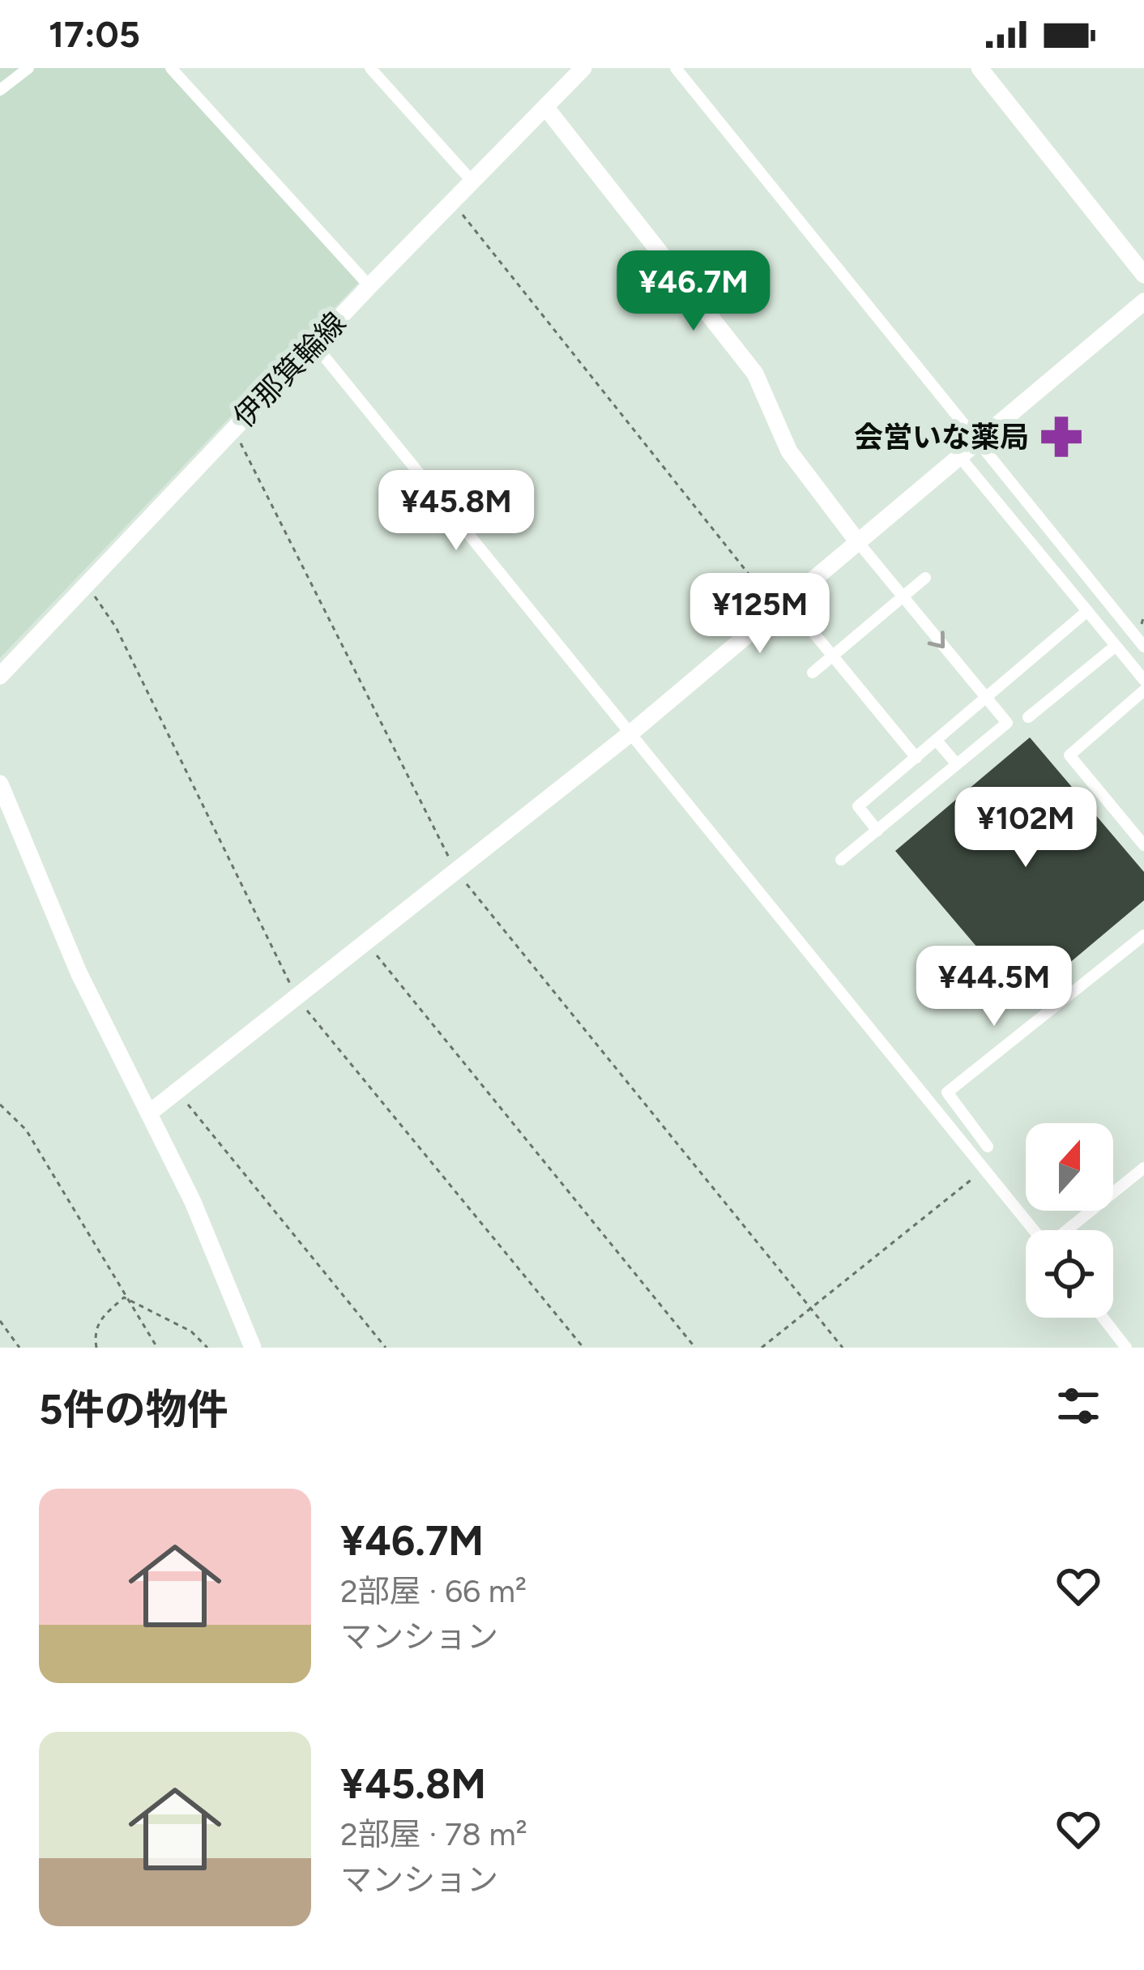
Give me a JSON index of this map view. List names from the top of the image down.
{
  "streets": {
    "street": ["伊那箕輪線"]
  },
  "places": {
    "pharmacy": ["会営いな薬局"]
  },
  "north": "top",
  "page": {
    "status": "17:05",
    "price": [
      "¥46.7M",
      "¥45.8M",
      "¥125M",
      "¥102M",
      "¥44.5M"
    ],
    "heading": "5件の物件",
    "list": [
      {
        "name": "¥46.7M",
        "note": "2部屋 · 66 m² · マンション"
      },
      {
        "name": "¥45.8M",
        "note": "2部屋 · 78 m² · マンション"
      }
    ]
  }
}
